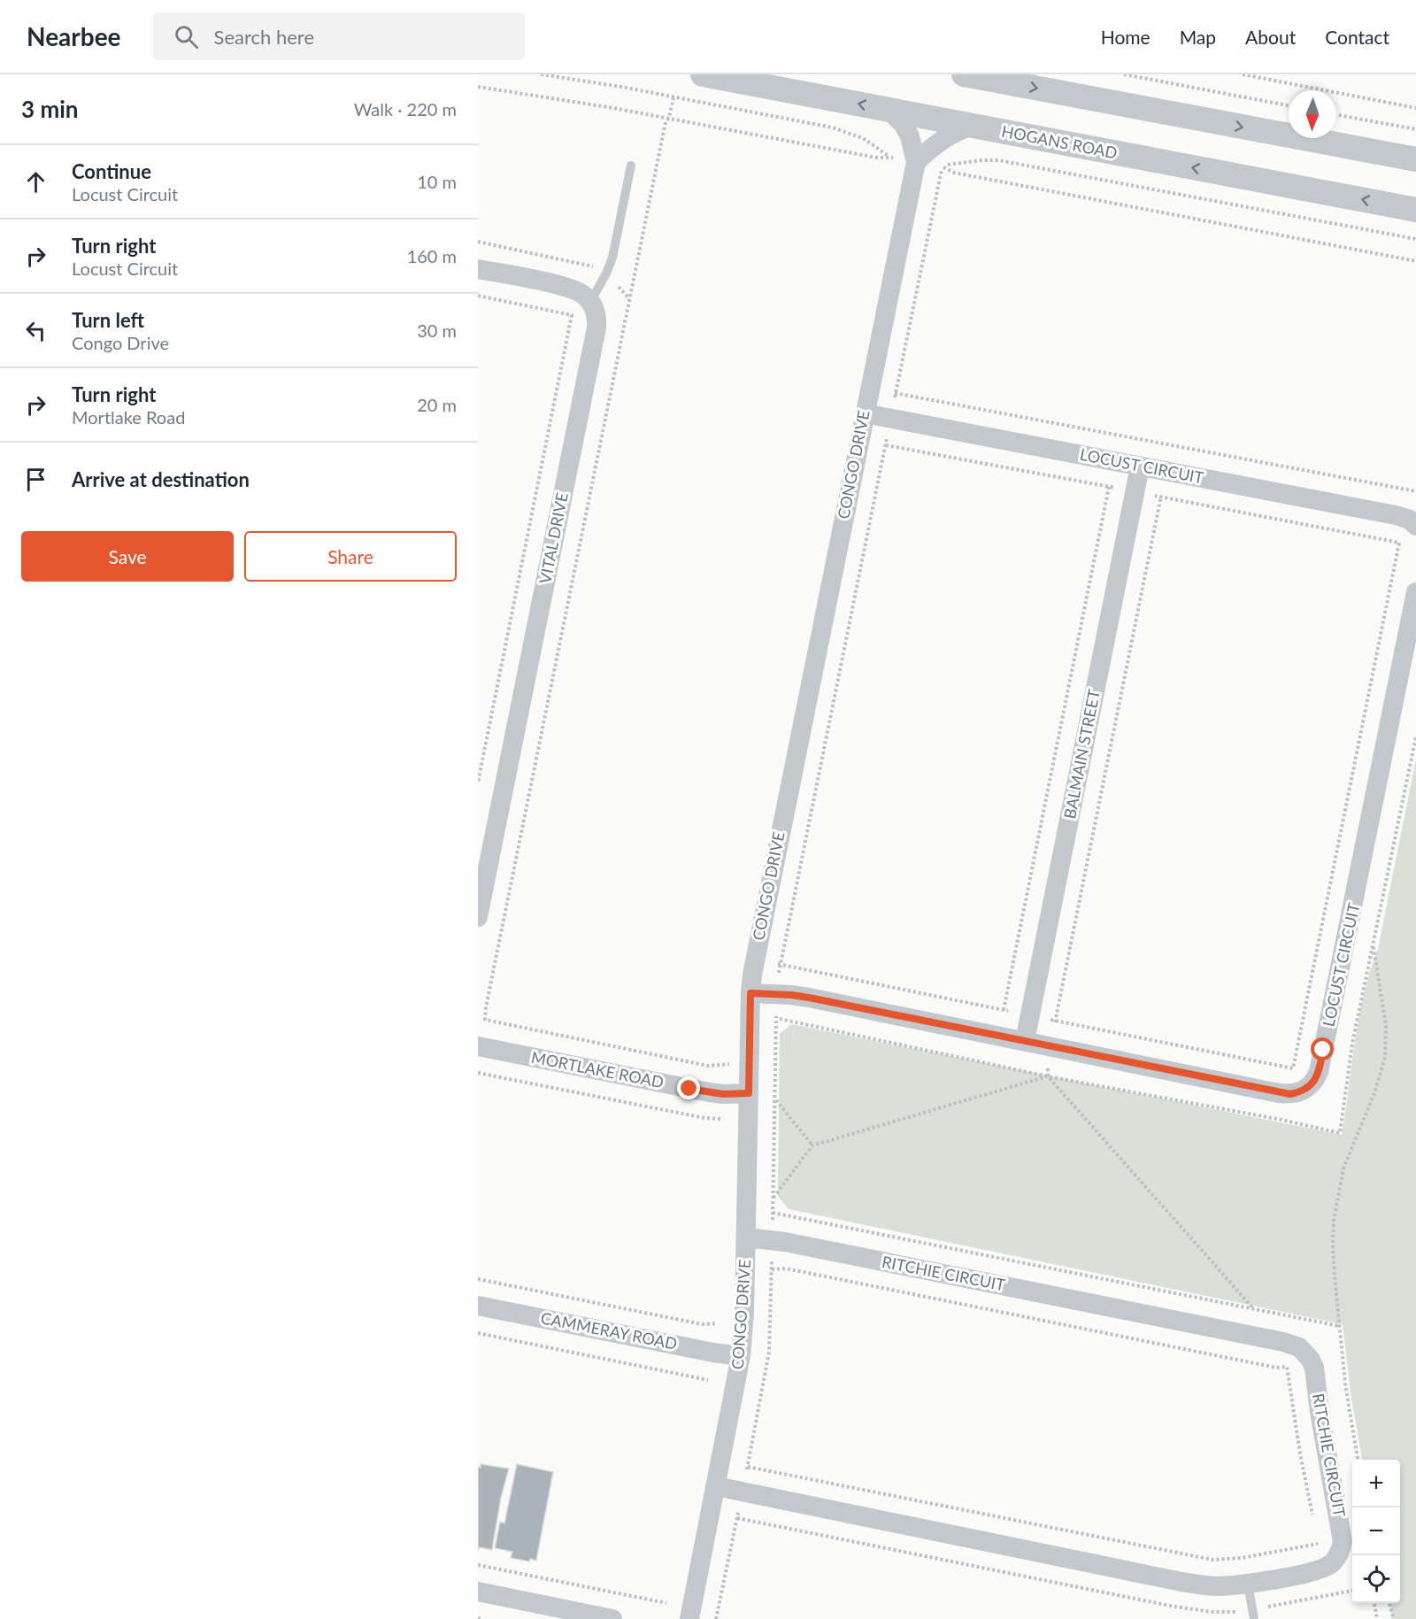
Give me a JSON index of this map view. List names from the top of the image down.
{
  "streets": {
    "street": [
      "HOGANS ROAD",
      "CONGO DRIVE",
      "LOCUST CIRCUIT",
      "VITAL DRIVE",
      "BALMAIN STREET",
      "MORTLAKE ROAD",
      "RITCHIE CIRCUIT",
      "CAMMERAY ROAD"
    ]
  },
  "crossings": [
    ["HOGANS ROAD", "CONGO DRIVE"],
    ["CONGO DRIVE", "LOCUST CIRCUIT"],
    ["CONGO DRIVE", "MORTLAKE ROAD"],
    ["CONGO DRIVE", "RITCHIE CIRCUIT"],
    ["CONGO DRIVE", "CAMMERAY ROAD"],
    ["LOCUST CIRCUIT", "BALMAIN STREET"]
  ],
  "north": "bottom",
  "page": {
    "header": "Nearbee",
    "search": "Search here",
    "nav": [
      "Home",
      "Map",
      "About",
      "Contact"
    ],
    "heading": ["3 min", "Walk · 220 m"],
    "list": [
      ["Continue", "Locust Circuit", "10 m"],
      ["Turn right", "Locust Circuit", "160 m"],
      ["Turn left", "Congo Drive", "30 m"],
      ["Turn right", "Mortlake Road", "20 m"],
      "Arrive at destination"
    ],
    "buttons": ["Save", "Share"],
    "map_buttons": ["+", "−"]
  }
}
